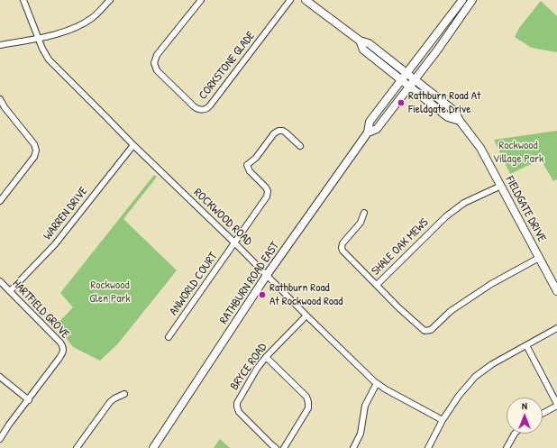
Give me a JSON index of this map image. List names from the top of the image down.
{
  "streets": {
    "street": [
      "CORKSTONE GLADE",
      "FIELDGATE DRIVE",
      "WARREN DRIVE",
      "ROCKWOOD ROAD",
      "SHALE OAK MEWS",
      "RATHBURN ROAD EAST",
      "ANWORLD COURT",
      "HARTFIELD GROVE",
      "BRYCE ROAD"
    ]
  },
  "crossings": [
    ["FIELDGATE DRIVE", "SHALE OAK MEWS"],
    ["FIELDGATE DRIVE", "RATHBURN ROAD EAST"],
    ["WARREN DRIVE", "ROCKWOOD ROAD"],
    ["WARREN DRIVE", "HARTFIELD GROVE"],
    ["ROCKWOOD ROAD", "RATHBURN ROAD EAST"],
    ["ROCKWOOD ROAD", "ANWORLD COURT"],
    ["ROCKWOOD ROAD", "BRYCE ROAD"]
  ],
  "parks": ["Rockwood Village Park", "Rockwood Glen Park"],
  "places": ["Rathburn Road At Fieldgate Drive", "Rathburn Road At Rockwood Road"],
  "north": "top"
}
